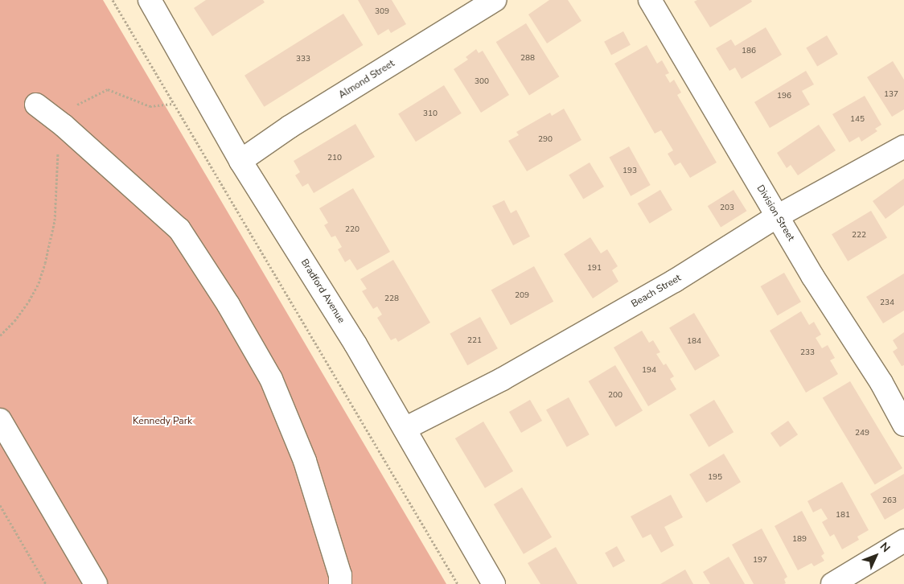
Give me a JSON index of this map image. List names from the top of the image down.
{
  "streets": {
    "street": [
      "Almond Street",
      "Division Street",
      "Bradford Avenue",
      "Beach Street"
    ]
  },
  "crossings": [
    ["Almond Street", "Bradford Avenue"],
    ["Division Street", "Beach Street"],
    ["Bradford Avenue", "Beach Street"]
  ],
  "parks": ["Kennedy Park"],
  "house_numbers": [
    "309",
    "186",
    "288",
    "333",
    "300",
    "137",
    "196",
    "310",
    "145",
    "290",
    "210",
    "193",
    "203",
    "220",
    "222",
    "191",
    "209",
    "228",
    "234",
    "221",
    "184",
    "233",
    "194",
    "200",
    "249",
    "195",
    "263",
    "181",
    "189",
    "197"
  ],
  "north": "top right"
}
